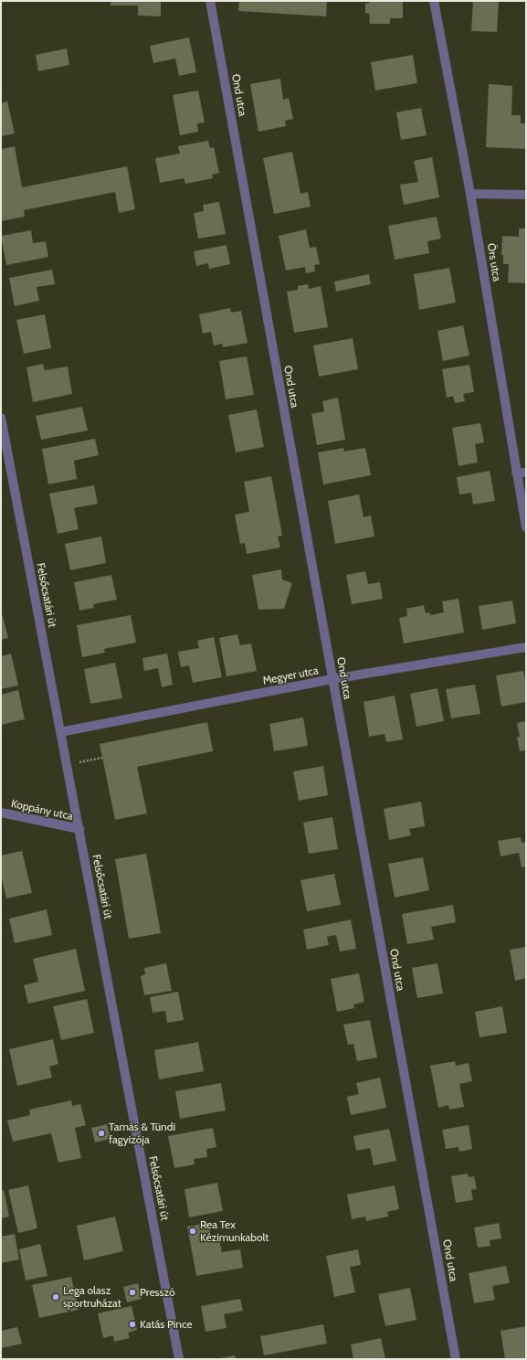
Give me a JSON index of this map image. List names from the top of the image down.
{
  "streets": {
    "street": [
      "Ond utca",
      "Örs utca",
      "Felsőcsatári út",
      "Megyer utca",
      "Koppány utca"
    ]
  },
  "crossings": [
    ["Ond utca", "Megyer utca"],
    ["Felsőcsatári út", "Megyer utca"],
    ["Felsőcsatári út", "Koppány utca"]
  ],
  "places": [
    "Tamás & Tündi fagyizója",
    "Rea Tex Kézimunkabolt",
    "Presszó",
    "Lega olasz sportruházat",
    "Katás Pince"
  ]
}
